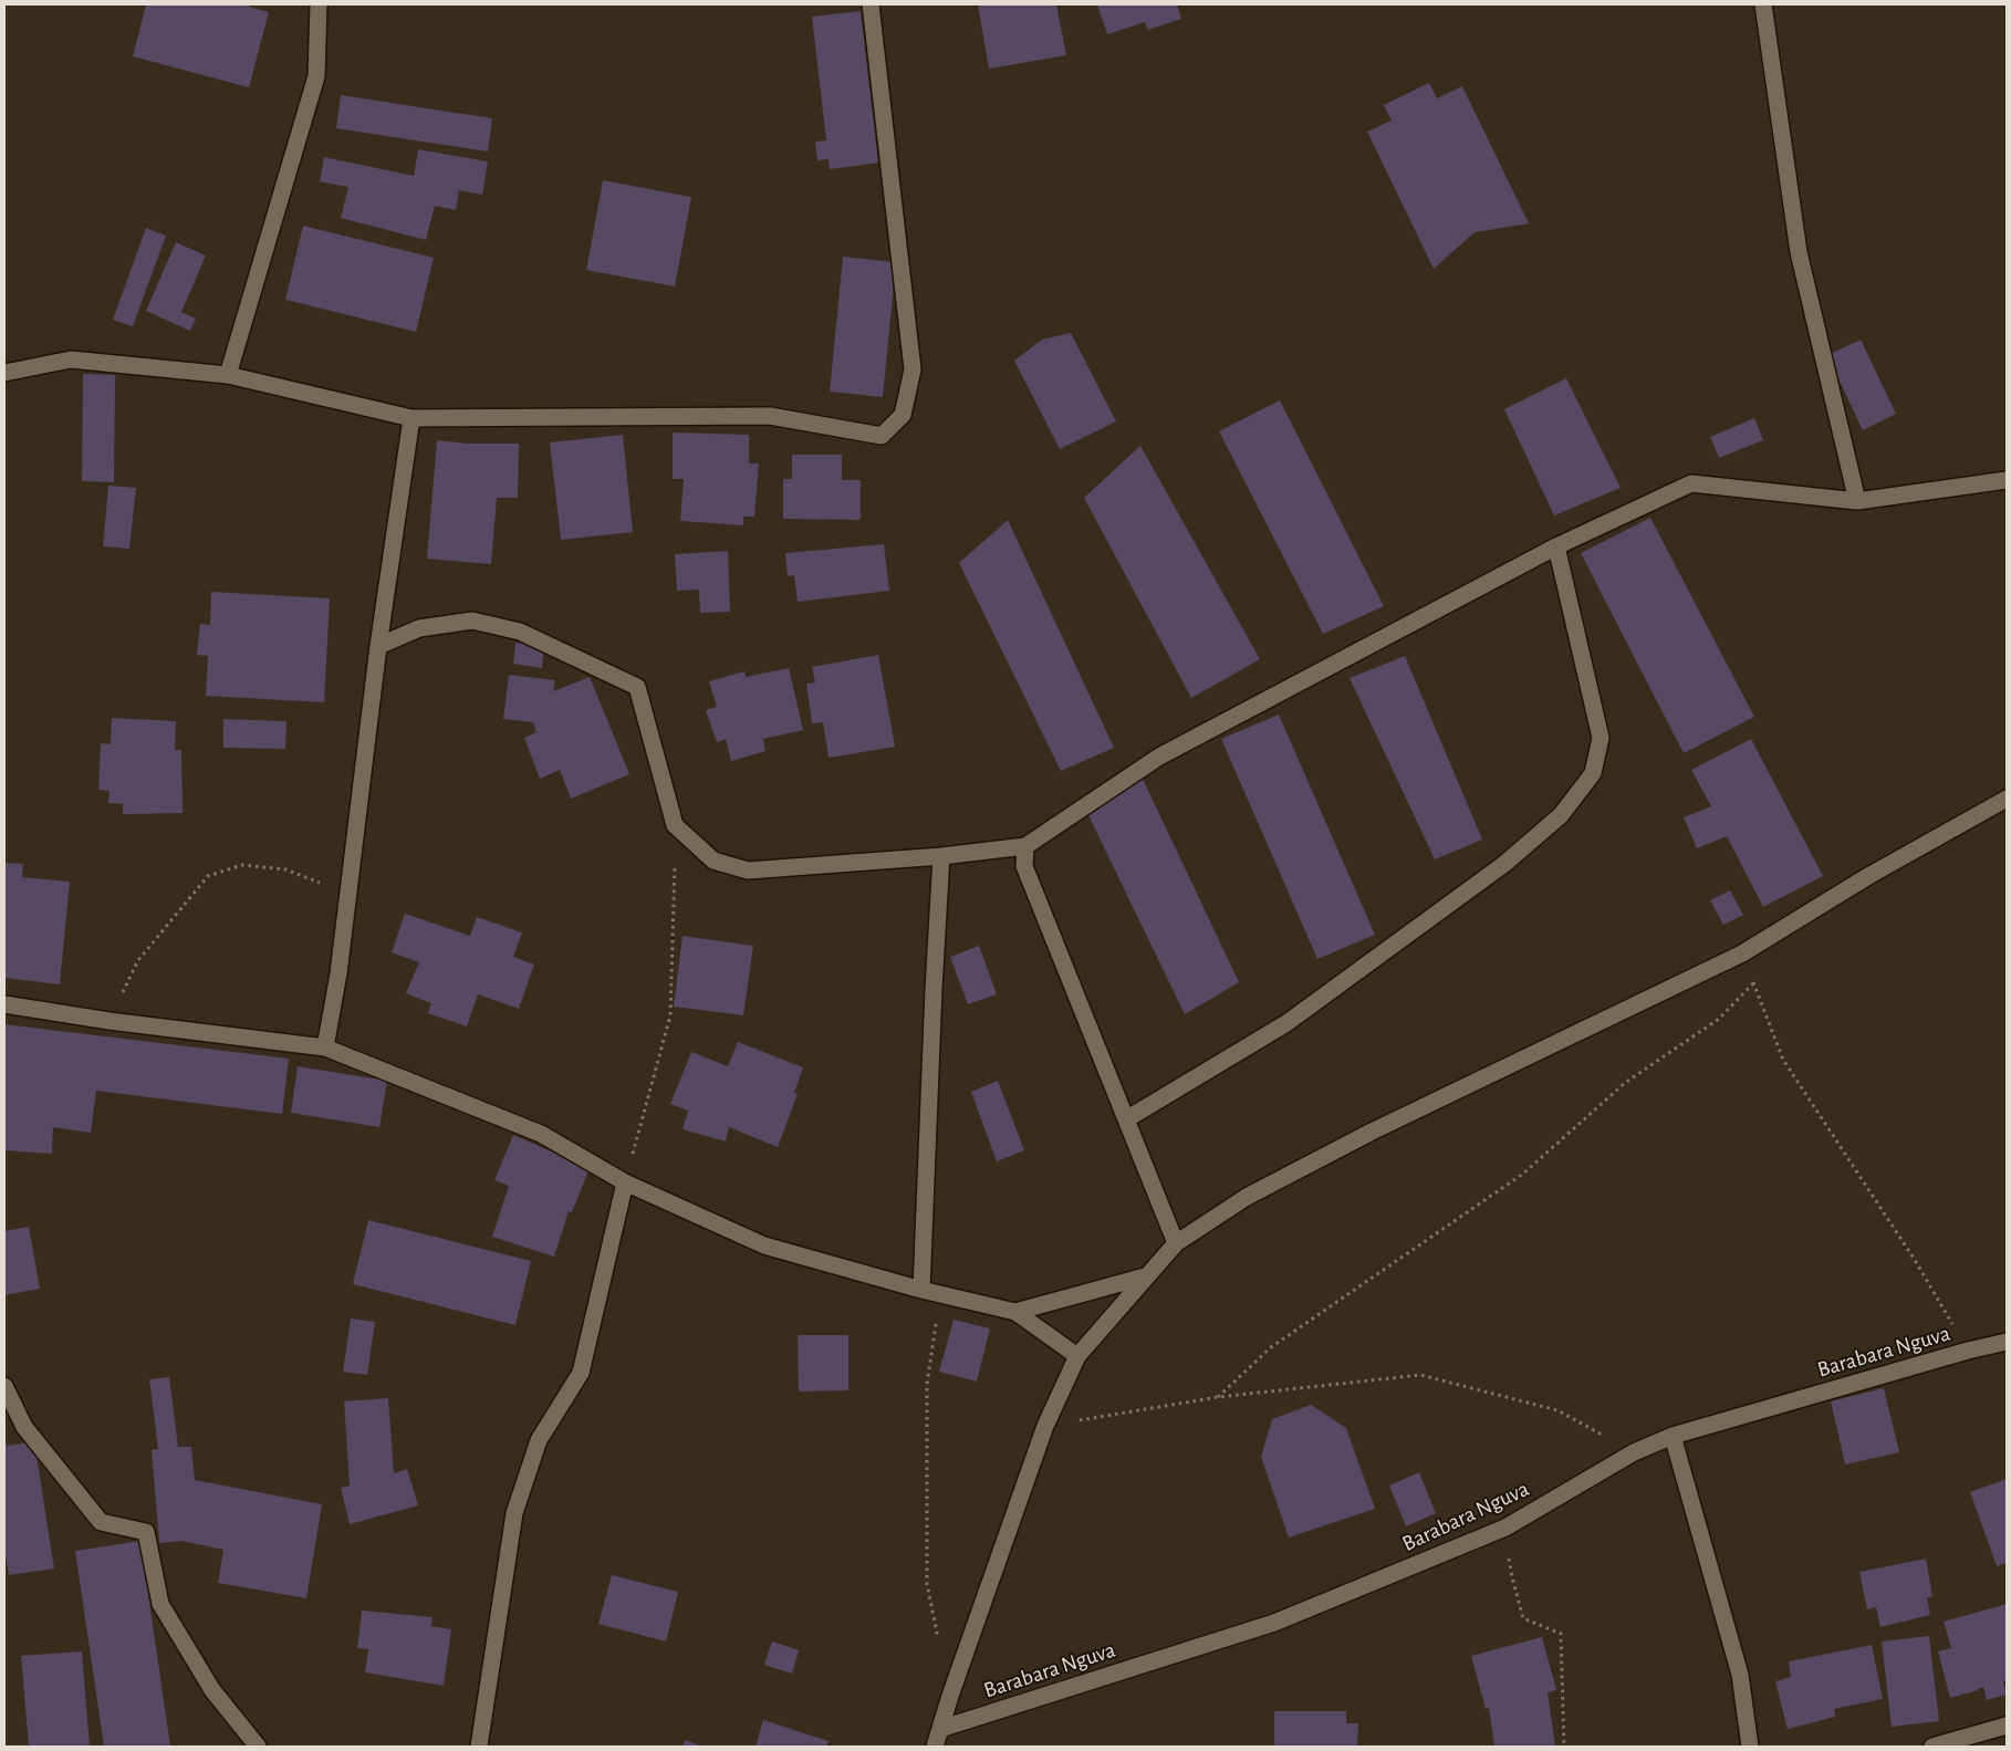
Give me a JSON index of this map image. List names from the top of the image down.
{
  "streets": {
    "street": ["Barabara Nguva"]
  }
}
